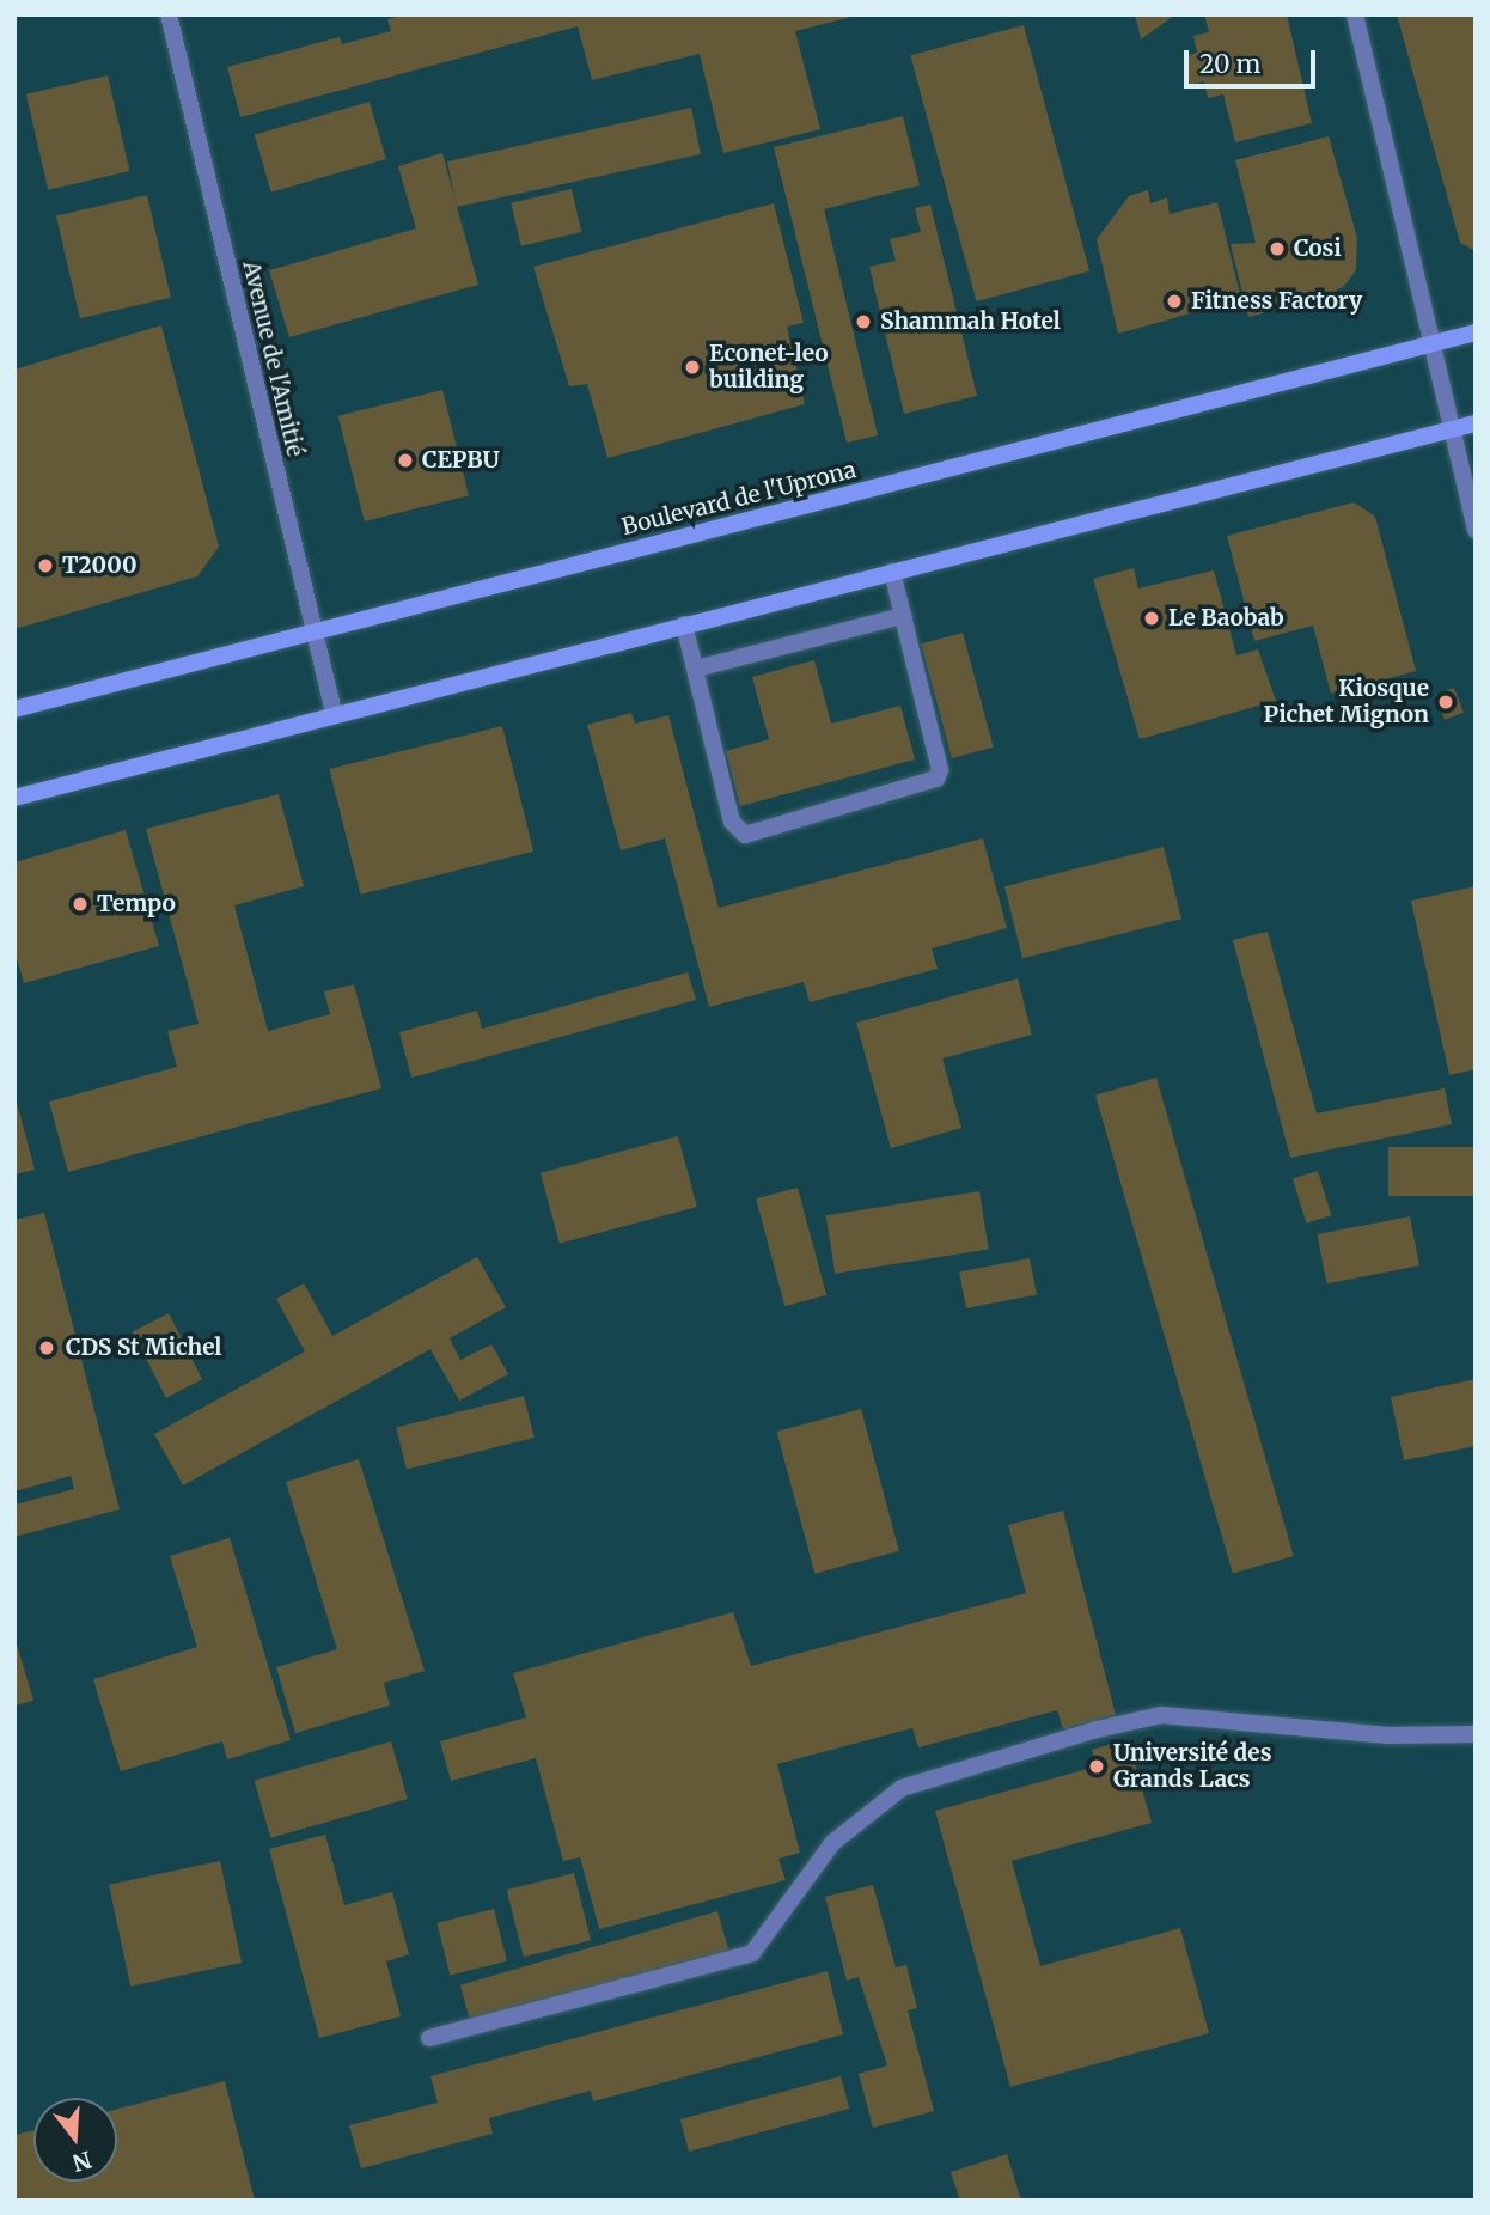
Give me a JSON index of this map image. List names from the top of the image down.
{
  "streets": {
    "street": ["Avenue de l'Amitié", "Boulevard de l'Uprona"]
  },
  "crossings": [
    ["Avenue de l'Amitié", "Boulevard de l'Uprona"]
  ],
  "places": [
    "Cosi",
    "Fitness Factory",
    "Shammah Hotel",
    "Econet-leo building",
    "CEPBU",
    "T2000",
    "Le Baobab",
    "Kiosque Pichet Mignon",
    "Tempo",
    "CDS St Michel",
    "Université des Grands Lacs"
  ],
  "scale_bar": "20 m",
  "north": "bottom"
}
